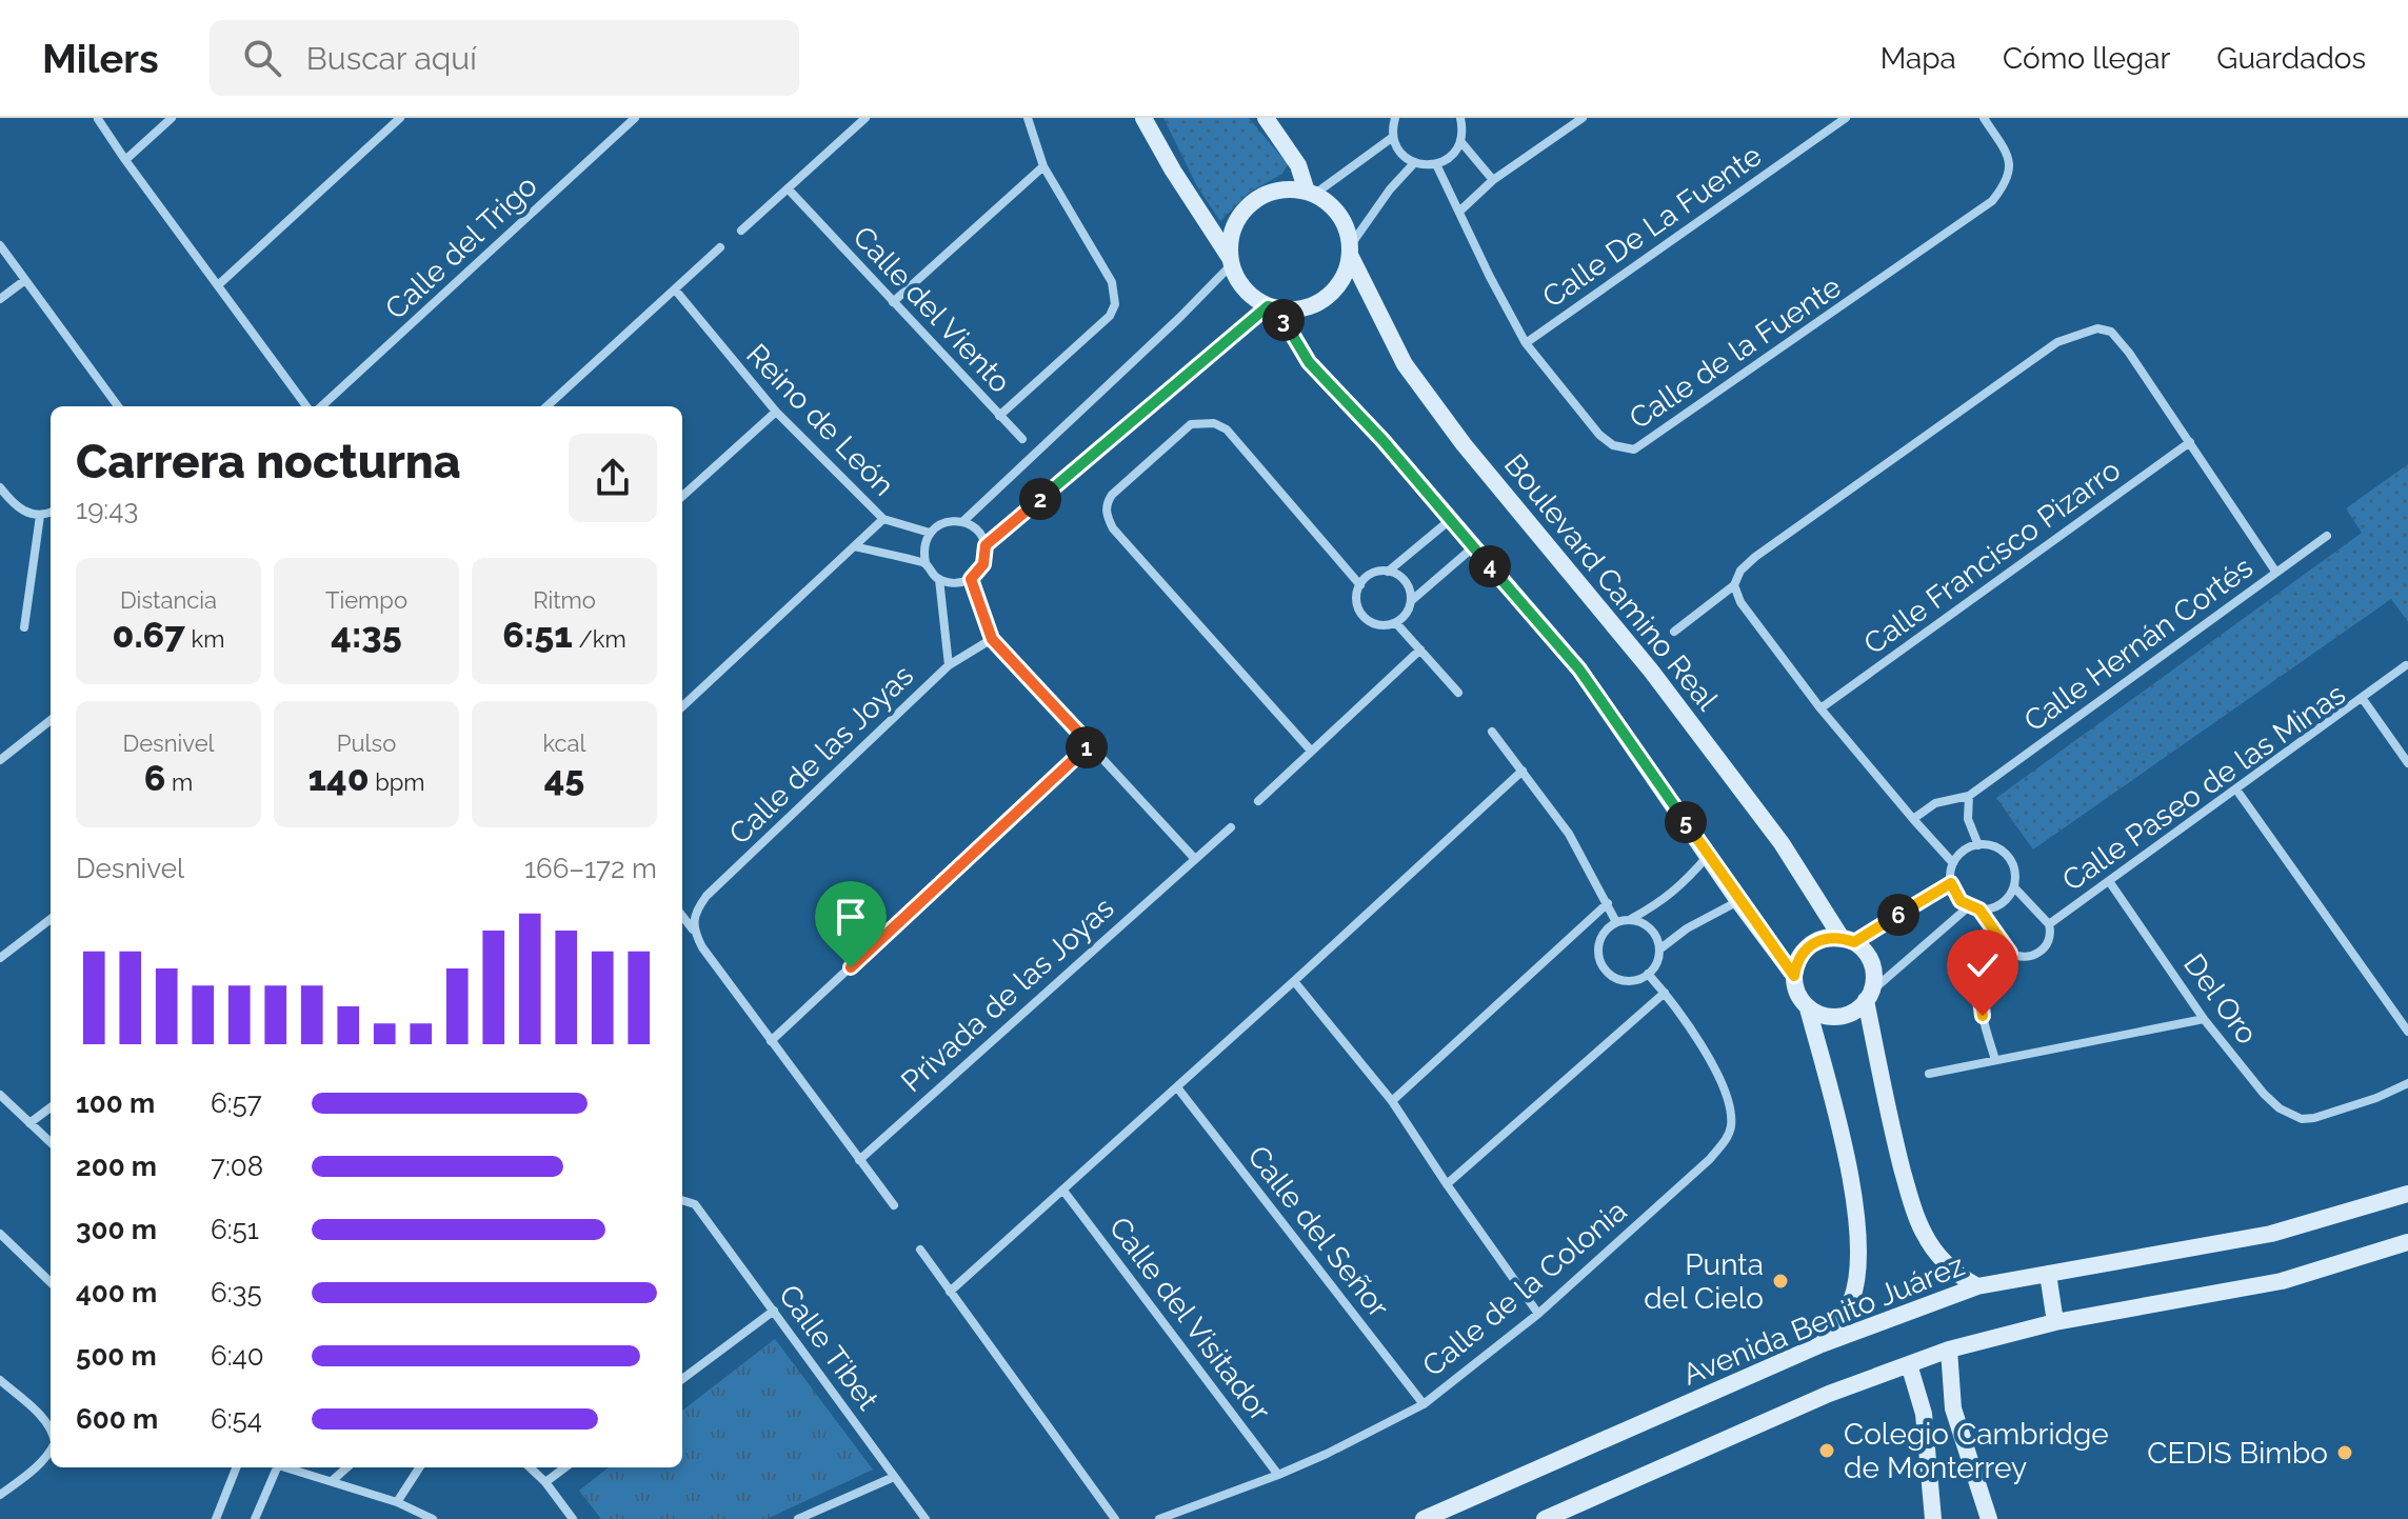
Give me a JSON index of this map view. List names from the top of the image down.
{
  "streets": {
    "street": [
      "Calle De La Fuente",
      "Calle del Trigo",
      "Calle del Viento",
      "Calle de la Fuente",
      "Reino de León",
      "Calle Francisco Pizarro",
      "Boulevard Camino Real",
      "Calle Hernán Cortés",
      "Calle de las Joyas",
      "Calle Paseo de las Minas",
      "Privada de las Joyas",
      "Del Oro",
      "Calle del Señor",
      "Calle de la Colonia",
      "Calle del Visitador",
      "Avenida Benito Juárez",
      "Calle Tibet"
    ]
  },
  "crossings": [
    ["Calle De La Fuente", "Calle de la Fuente"],
    ["Calle Francisco Pizarro", "Calle Hernán Cortés"],
    ["Calle Paseo de las Minas", "Del Oro"],
    ["Calle del Señor", "Calle de la Colonia"],
    ["Calle de la Colonia", "Calle del Visitador"]
  ],
  "places": ["Punta del Cielo", "Colegio Cambridge de Monterrey", "CEDIS Bimbo"],
  "page": {
    "header": "Milers",
    "search": "Buscar aquí",
    "nav": ["Mapa", "Cómo llegar", "Guardados"],
    "pins": [
      "3",
      "2",
      "4",
      "1",
      "5",
      "6"
    ],
    "heading": ["Carrera nocturna", "19:43"],
    "stats": [
      ["Distancia", "0.67 km"],
      ["Tiempo", "4:35"],
      ["Ritmo", "6:51 /km"],
      ["Desnivel", "6 m"],
      ["Pulso", "140 bpm"],
      ["kcal", "45"]
    ],
    "chart": ["Desnivel", "166–172 m"],
    "list": [
      {
        "name": "100 m",
        "note": "6:57"
      },
      {
        "name": "200 m",
        "note": "7:08"
      },
      {
        "name": "300 m",
        "note": "6:51"
      },
      {
        "name": "400 m",
        "note": "6:35"
      },
      {
        "name": "500 m",
        "note": "6:40"
      },
      {
        "name": "600 m",
        "note": "6:54"
      }
    ]
  }
}
